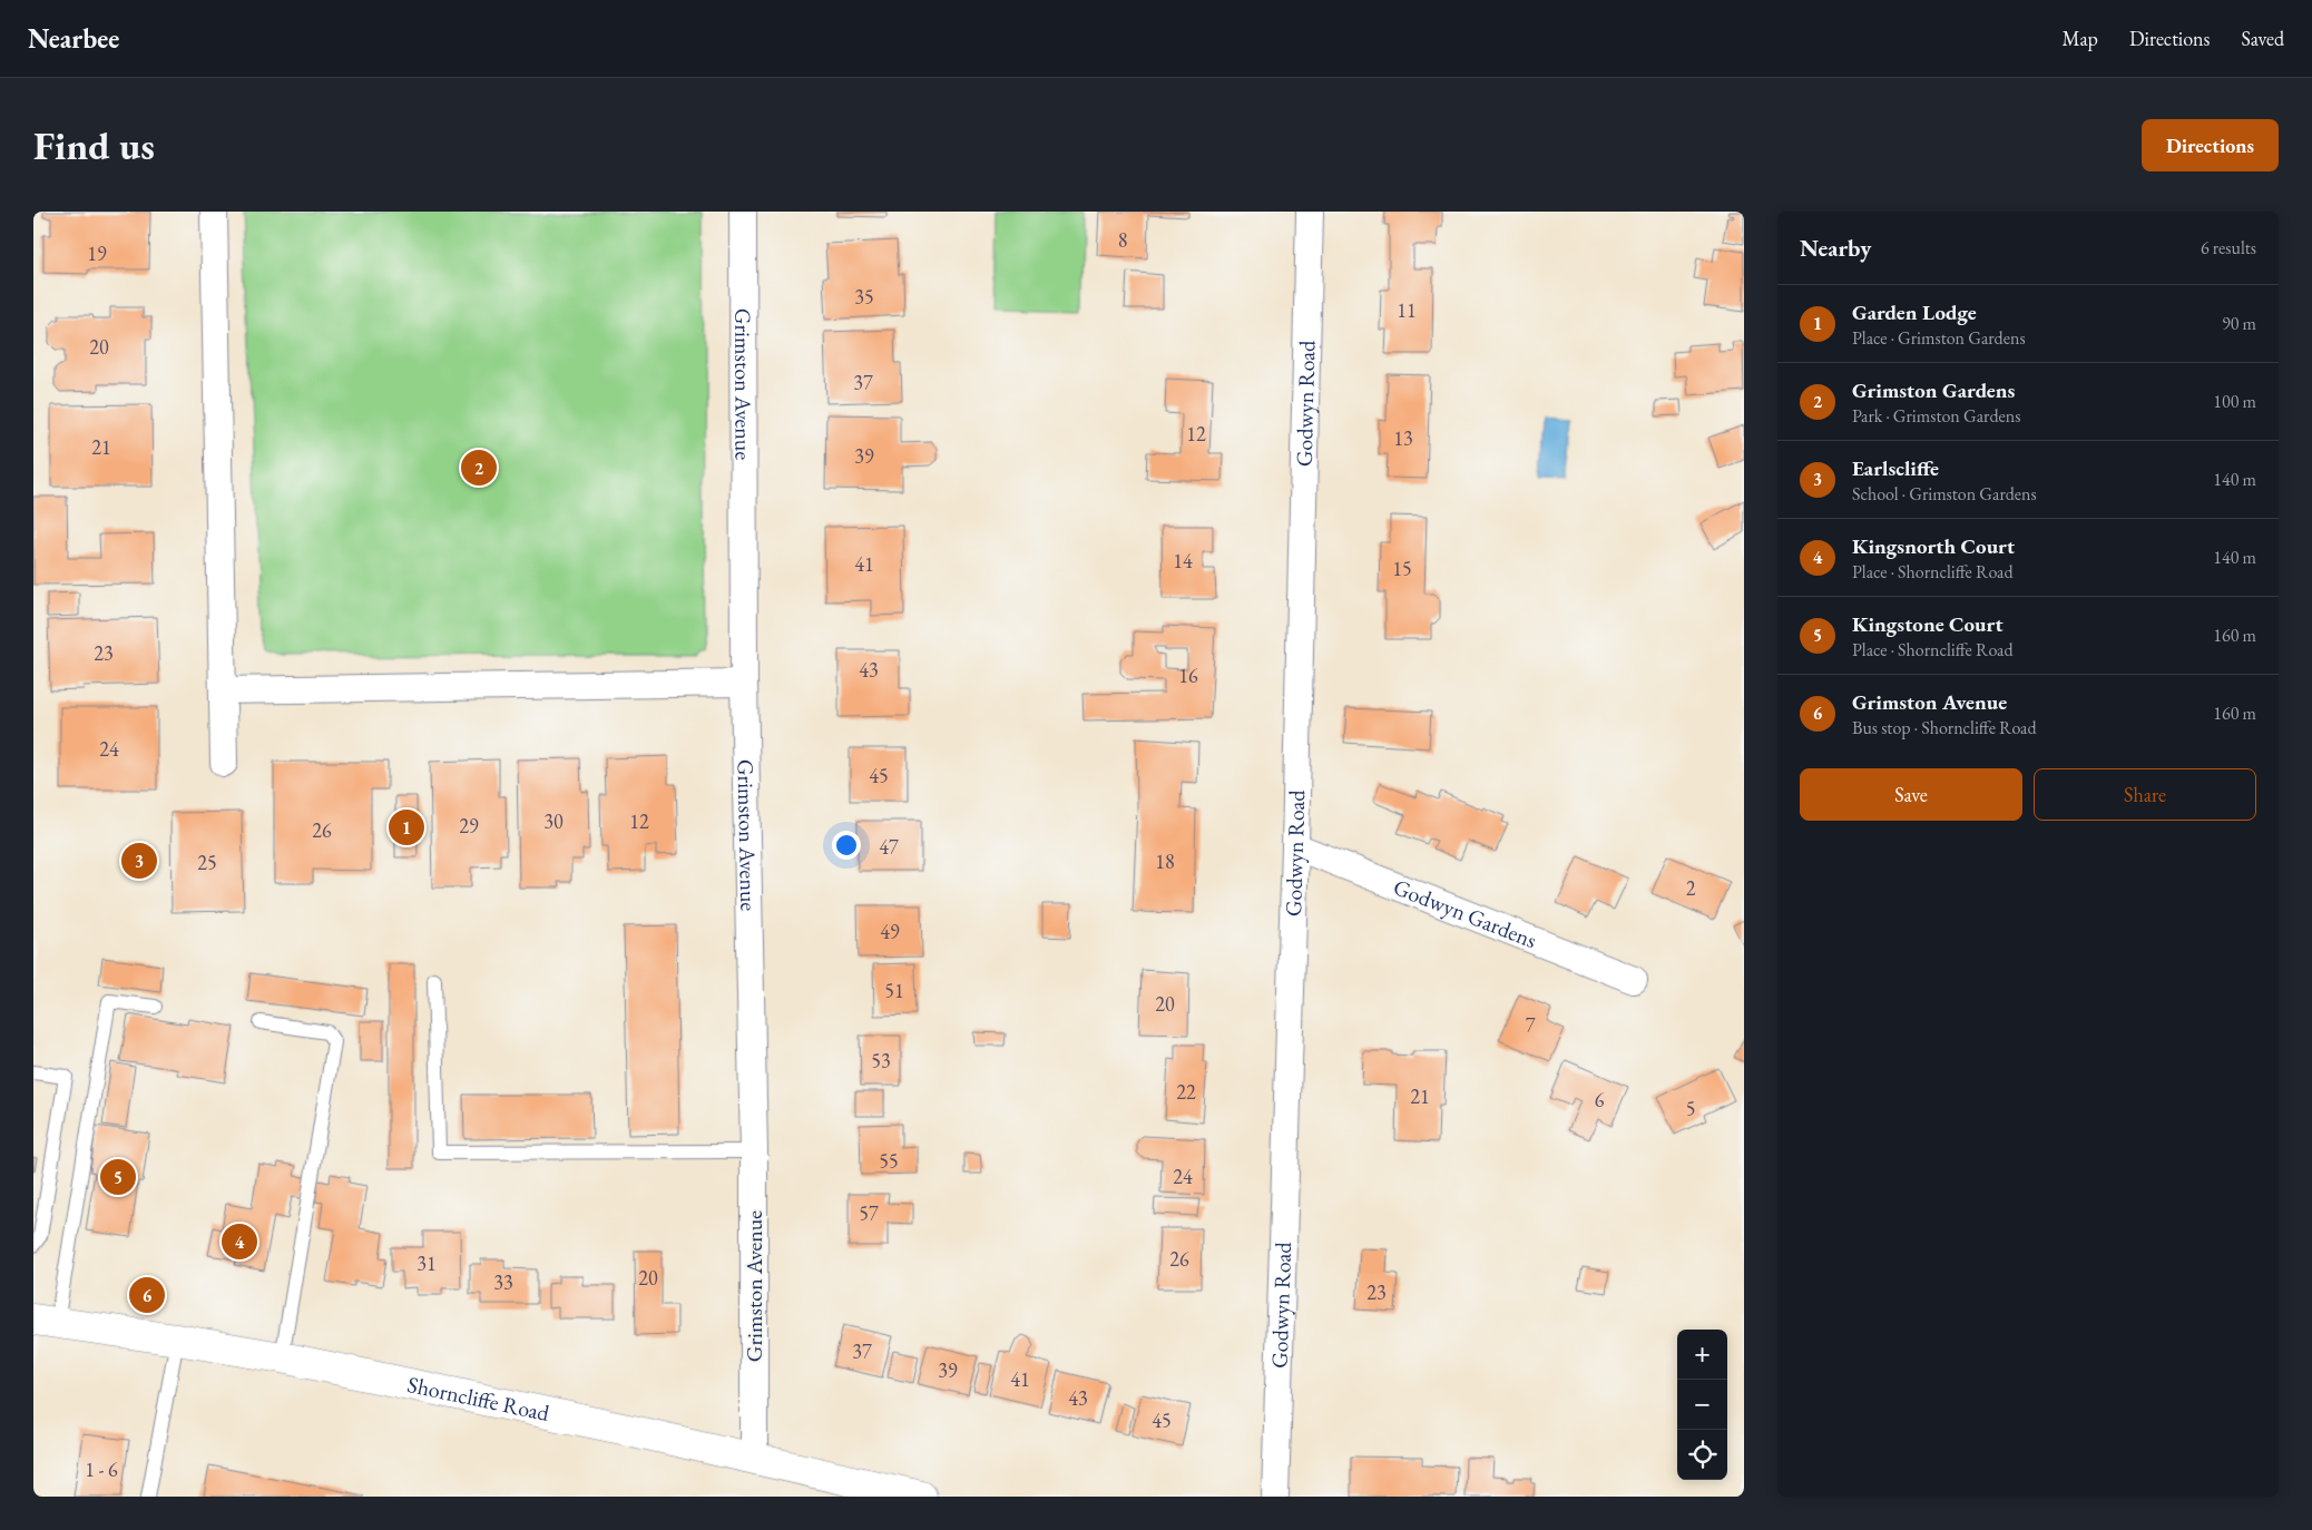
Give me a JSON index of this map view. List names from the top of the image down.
{
  "streets": {
    "main road": ["Shorncliffe Road"],
    "street": ["Grimston Avenue", "Godwyn Road", "Godwyn Gardens"]
  },
  "crossings": [
    ["Grimston Avenue", "Shorncliffe Road"],
    ["Godwyn Road", "Godwyn Gardens"]
  ],
  "house_numbers": [
    "8",
    "19",
    "35",
    "11",
    "20",
    "37",
    "12",
    "13",
    "21",
    "39",
    "14",
    "41",
    "15",
    "23",
    "43",
    "16",
    "24",
    "45",
    "30",
    "12",
    "29",
    "26",
    "47",
    "18",
    "25",
    "2",
    "49",
    "51",
    "20",
    "7",
    "53",
    "22",
    "21",
    "6",
    "5",
    "55",
    "24",
    "57",
    "26",
    "31",
    "20",
    "33",
    "23",
    "37",
    "39",
    "41",
    "43",
    "45",
    "1 - 6"
  ],
  "page": {
    "header": "Nearbee",
    "nav": ["Map", "Directions", "Saved"],
    "buttons": [
      "Directions",
      ["Save", "Share"]
    ],
    "title": "Find us",
    "heading": ["Nearby", "6 results"],
    "list": [
      {
        "mark": "1",
        "name": "Garden Lodge",
        "note": "Place · Grimston Gardens",
        "value": "90 m"
      },
      {
        "mark": "2",
        "name": "Grimston Gardens",
        "note": "Park · Grimston Gardens",
        "value": "100 m"
      },
      {
        "mark": "3",
        "name": "Earlscliffe",
        "note": "School · Grimston Gardens",
        "value": "140 m"
      },
      {
        "mark": "4",
        "name": "Kingsnorth Court",
        "note": "Place · Shorncliffe Road",
        "value": "140 m"
      },
      {
        "mark": "5",
        "name": "Kingstone Court",
        "note": "Place · Shorncliffe Road",
        "value": "160 m"
      },
      {
        "mark": "6",
        "name": "Grimston Avenue",
        "note": "Bus stop · Shorncliffe Road",
        "value": "160 m"
      }
    ],
    "pins": [
      "2",
      "1",
      "3",
      "5",
      "4",
      "6"
    ],
    "map_buttons": ["+", "−"]
  }
}
